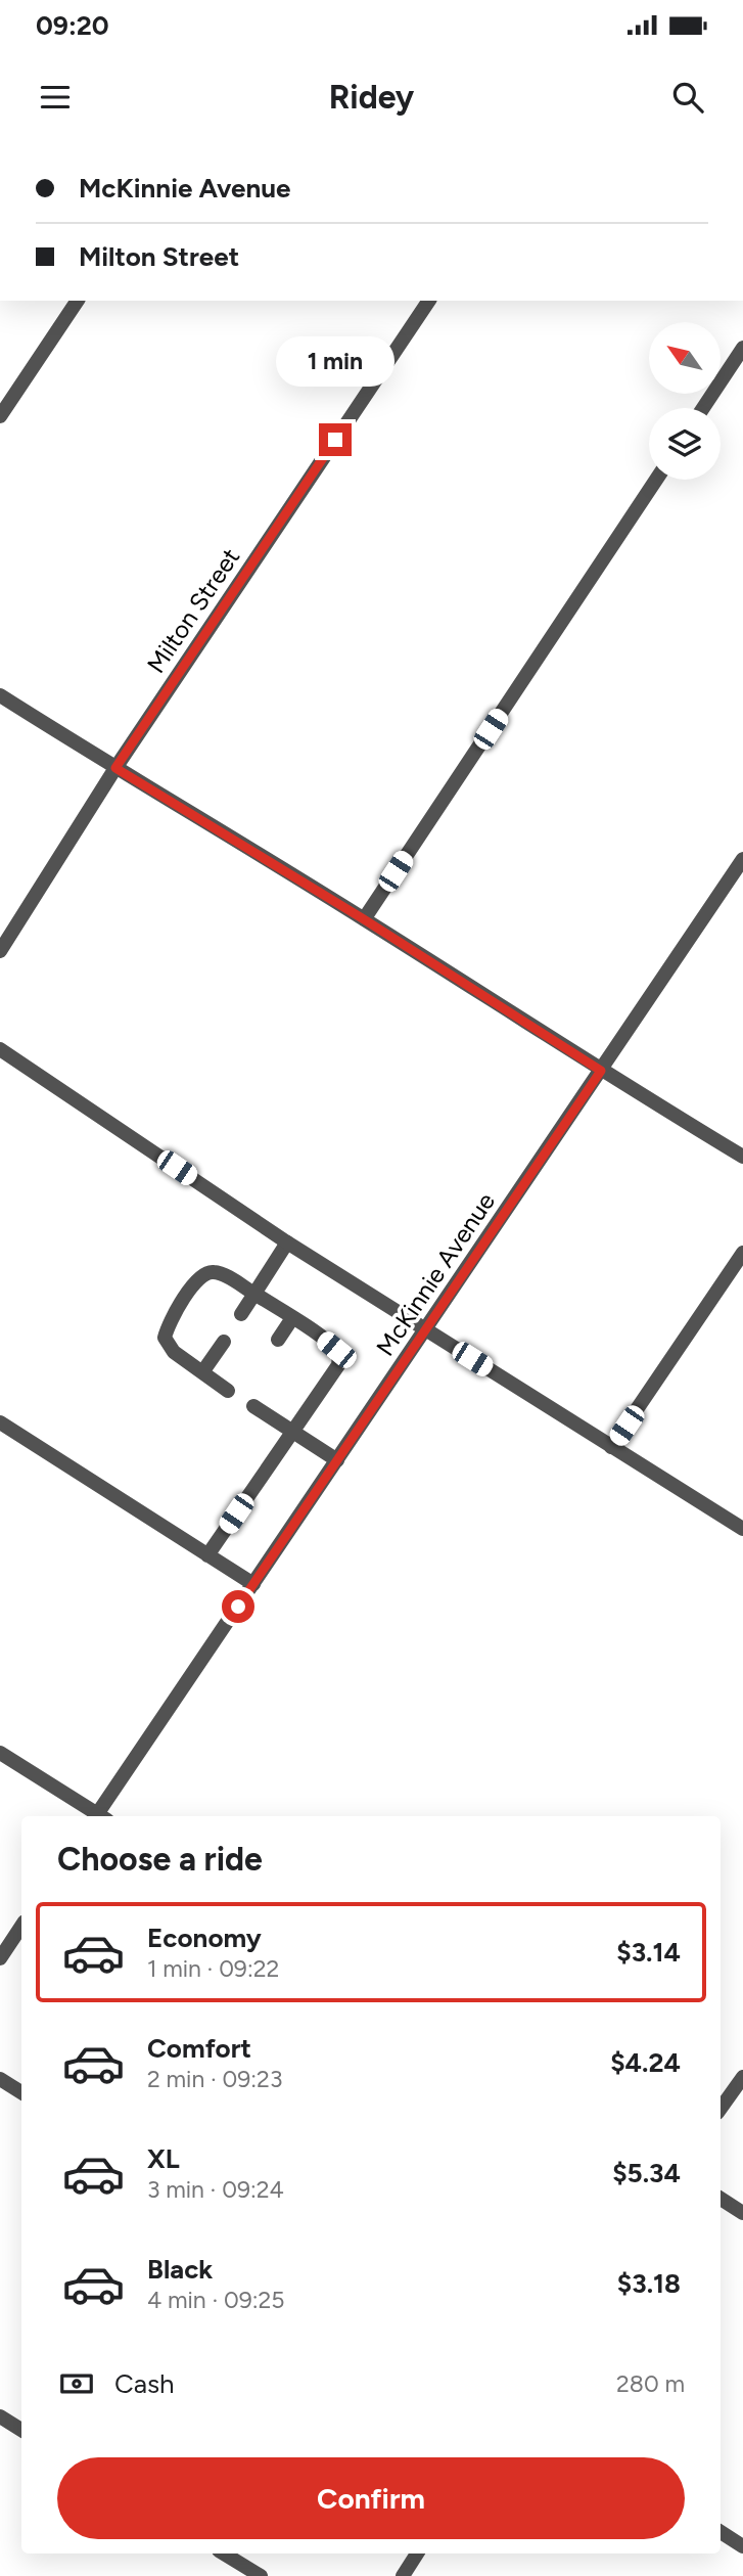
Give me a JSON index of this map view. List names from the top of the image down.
{
  "streets": {
    "street": ["Milton Street", "McKinnie Avenue"]
  },
  "north": "top left",
  "page": {
    "status": "09:20",
    "header": "Ridey",
    "banner": ["McKinnie Avenue", "Milton Street"],
    "bubble": "1 min",
    "heading": "Choose a ride",
    "list": [
      {
        "name": "Economy",
        "note": "1 min · 09:22",
        "value": "$3.14"
      },
      {
        "name": "Comfort",
        "note": "2 min · 09:23",
        "value": "$4.24"
      },
      {
        "name": "XL",
        "note": "3 min · 09:24",
        "value": "$5.34"
      },
      {
        "name": "Black",
        "note": "4 min · 09:25",
        "value": "$3.18"
      }
    ],
    "pay": ["Cash", "280 m"],
    "buttons": "Confirm"
  }
}
